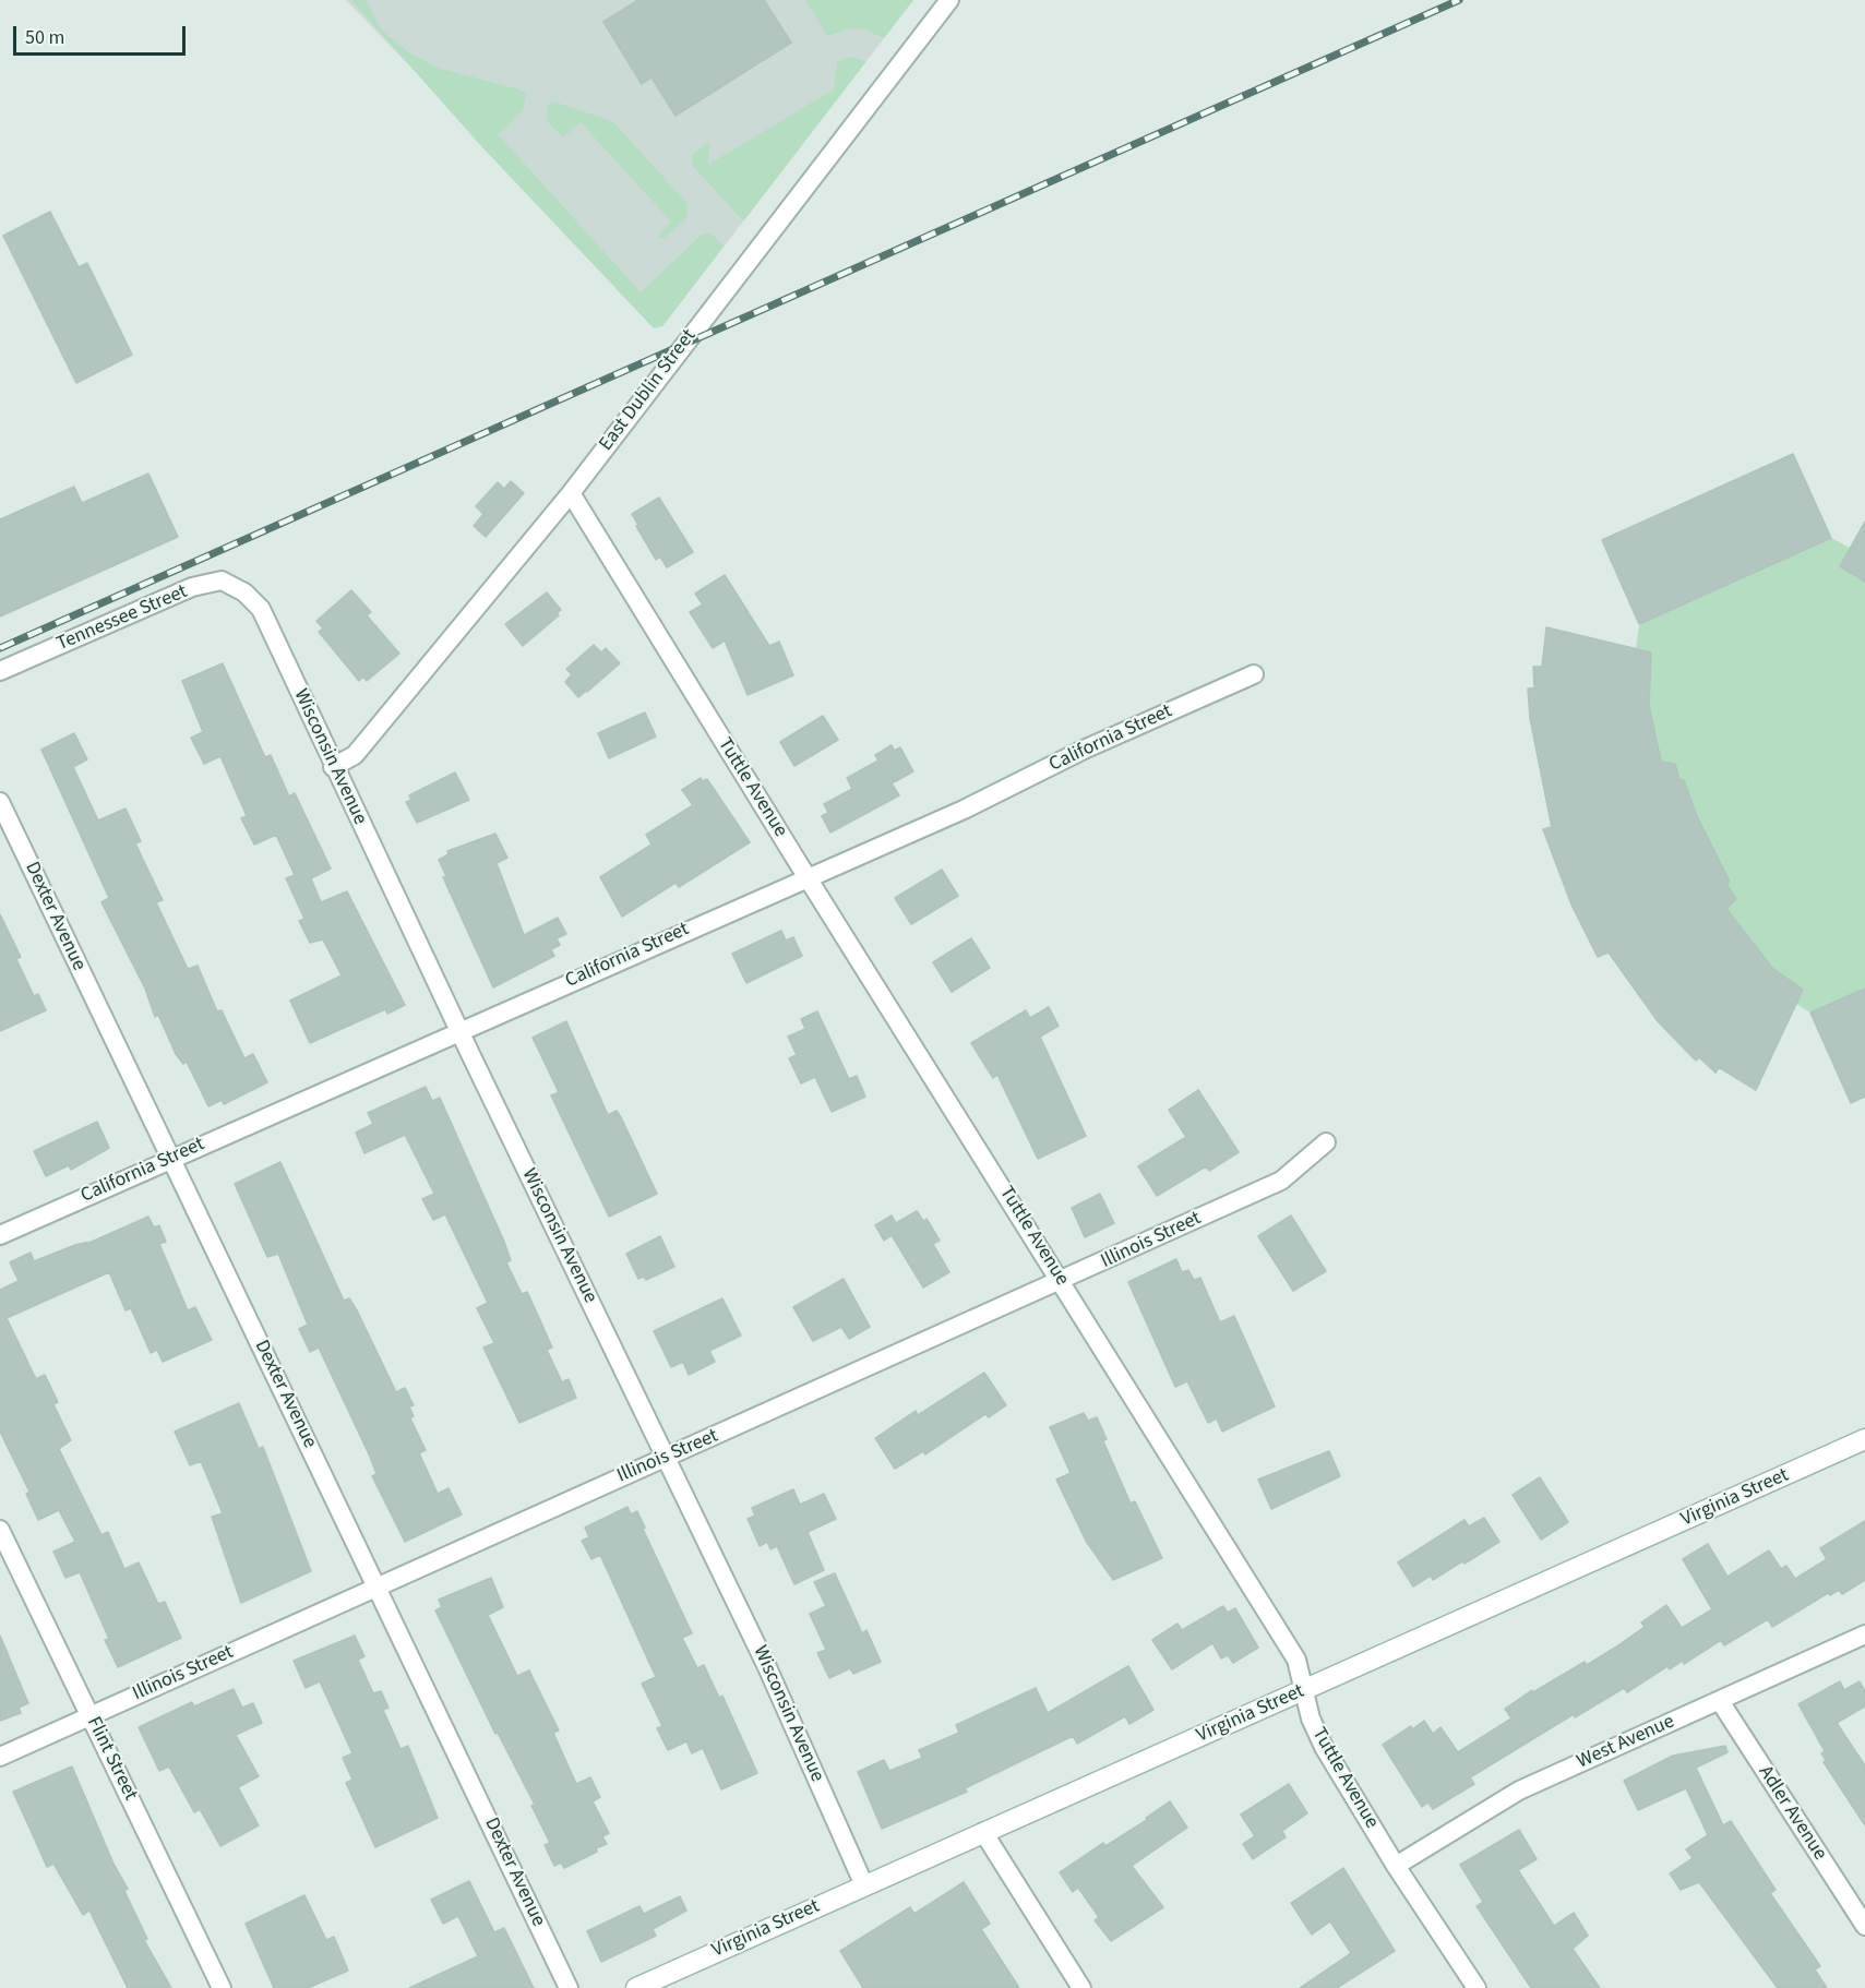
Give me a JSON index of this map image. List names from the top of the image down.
{
  "streets": {
    "street": [
      "East Dublin Street",
      "Tennessee Street",
      "California Street",
      "Wisconsin Avenue",
      "Tuttle Avenue",
      "Dexter Avenue",
      "Illinois Street",
      "Virginia Street",
      "West Avenue",
      "Flint Street",
      "Adler Avenue"
    ]
  },
  "crossings": [
    ["East Dublin Street", "Wisconsin Avenue"],
    ["East Dublin Street", "Tuttle Avenue"],
    ["Tennessee Street", "Wisconsin Avenue"],
    ["California Street", "Wisconsin Avenue"],
    ["California Street", "Tuttle Avenue"],
    ["California Street", "Dexter Avenue"],
    ["Wisconsin Avenue", "Illinois Street"],
    ["Wisconsin Avenue", "Virginia Street"],
    ["Tuttle Avenue", "Illinois Street"],
    ["Tuttle Avenue", "Virginia Street"],
    ["Tuttle Avenue", "West Avenue"],
    ["Dexter Avenue", "Illinois Street"],
    ["Illinois Street", "Flint Street"],
    ["West Avenue", "Adler Avenue"]
  ],
  "scale_bar": "50 m"
}
